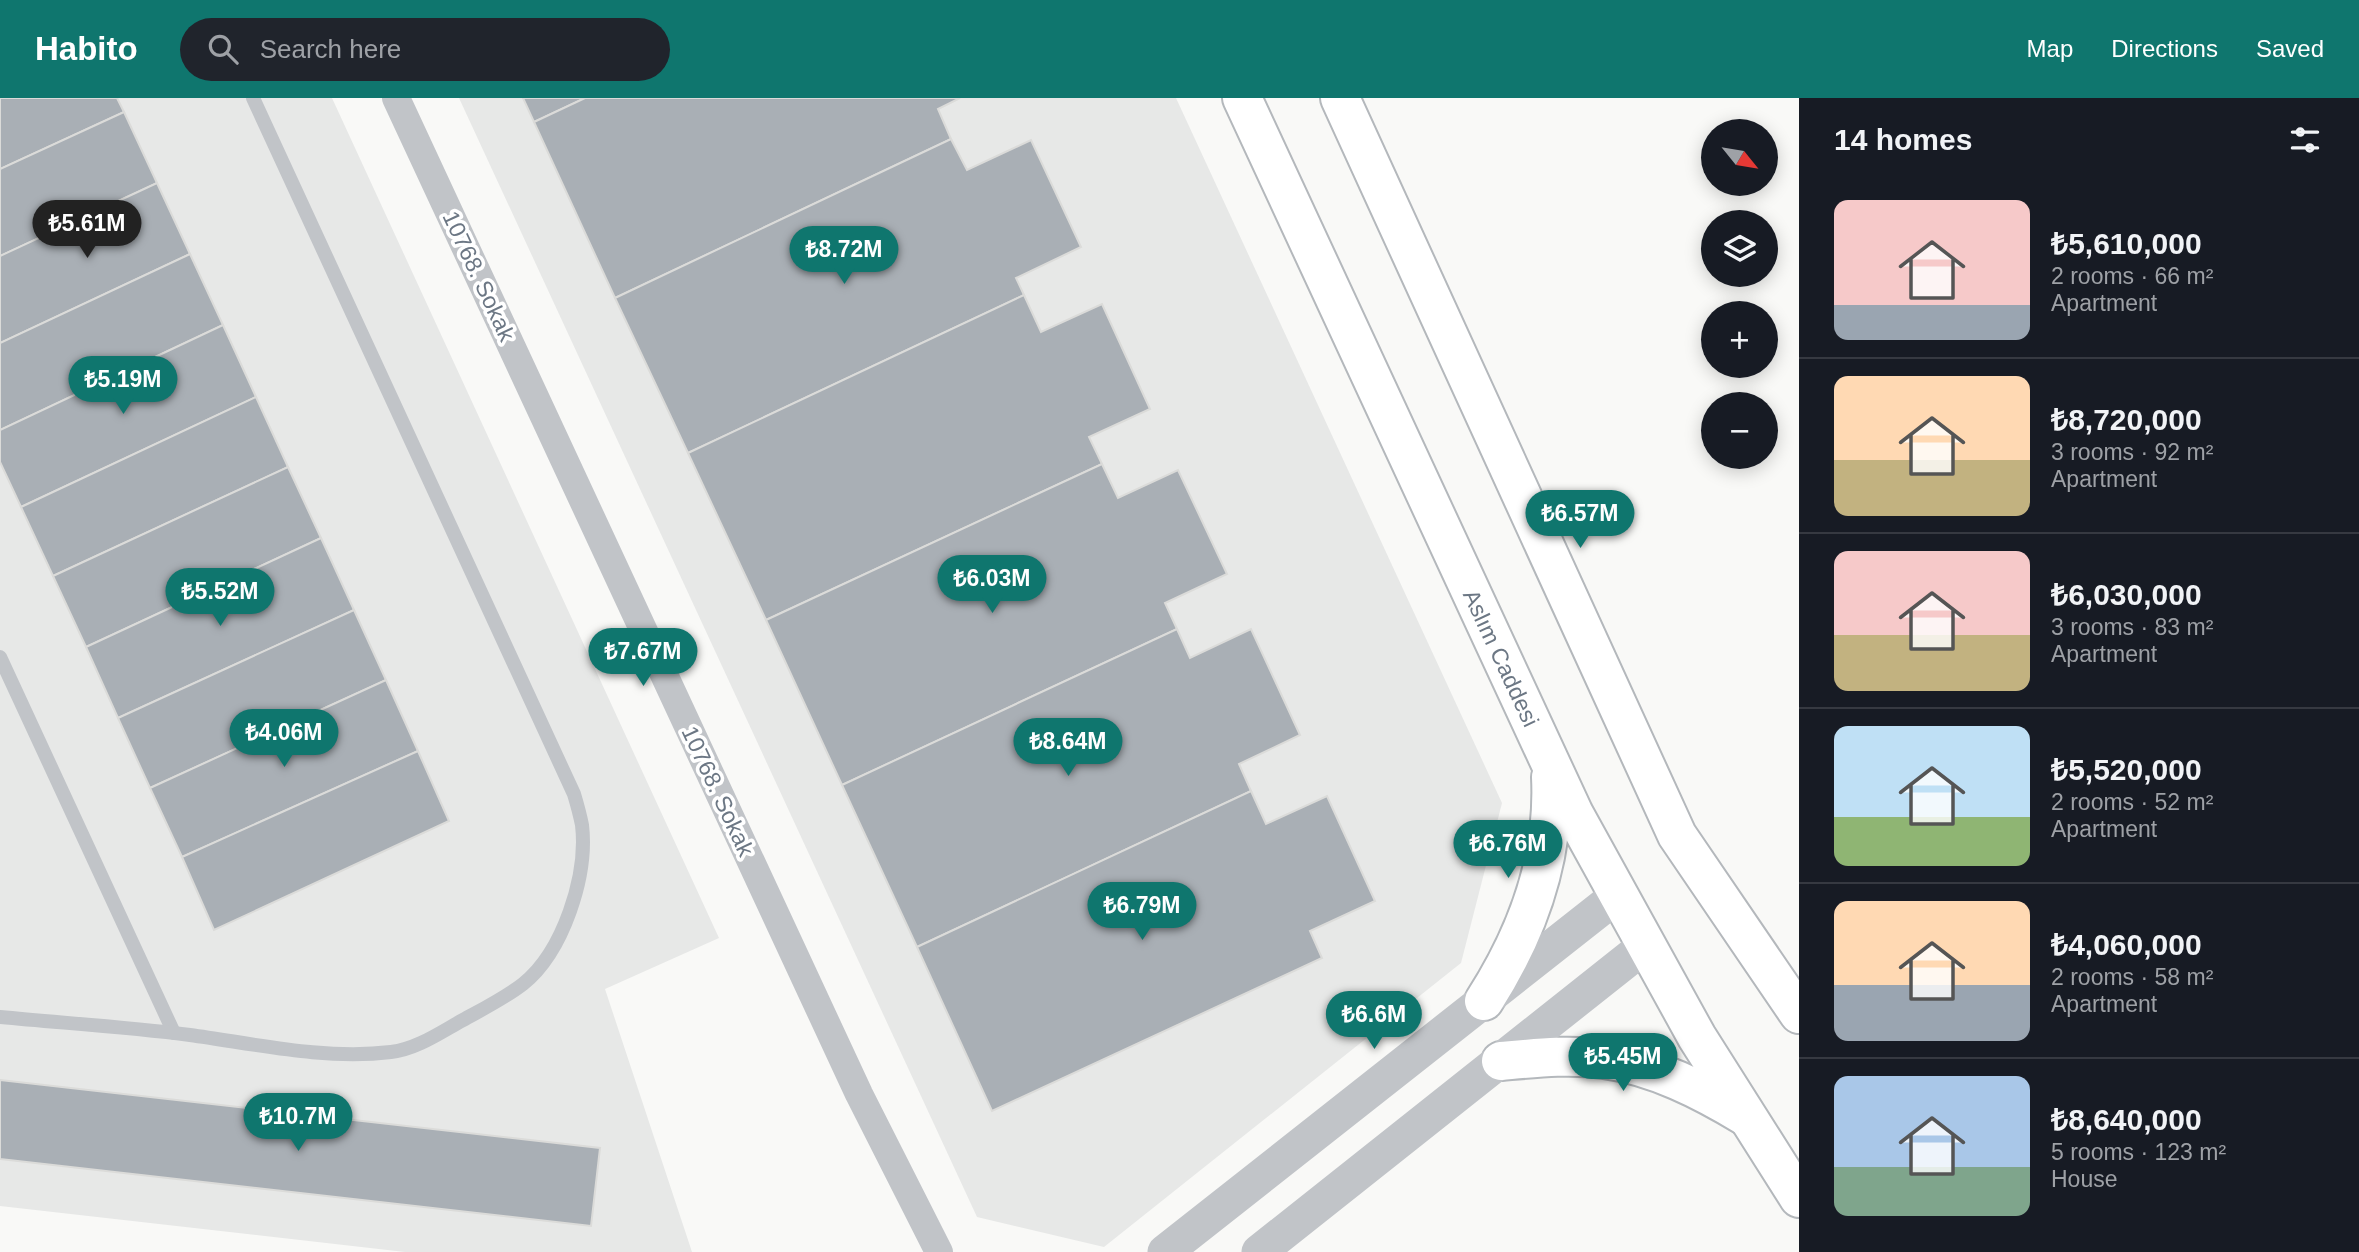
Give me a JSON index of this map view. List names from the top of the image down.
{
  "streets": {
    "main road": ["Aslım Caddesi"],
    "street": ["10768. Sokak"]
  },
  "north": "bottom right",
  "page": {
    "header": "Habito",
    "search": "Search here",
    "nav": ["Map", "Directions", "Saved"],
    "heading": "14 homes",
    "map_buttons": ["+", "−"],
    "list": [
      {
        "name": "₺5,610,000",
        "note": "2 rooms · 66 m² · Apartment"
      },
      {
        "name": "₺8,720,000",
        "note": "3 rooms · 92 m² · Apartment"
      },
      {
        "name": "₺6,030,000",
        "note": "3 rooms · 83 m² · Apartment"
      },
      {
        "name": "₺5,520,000",
        "note": "2 rooms · 52 m² · Apartment"
      },
      {
        "name": "₺4,060,000",
        "note": "2 rooms · 58 m² · Apartment"
      },
      {
        "name": "₺8,640,000",
        "note": "5 rooms · 123 m² · House"
      }
    ],
    "price": [
      "₺5.61M",
      "₺8.72M",
      "₺5.19M",
      "₺6.57M",
      "₺6.03M",
      "₺5.52M",
      "₺7.67M",
      "₺4.06M",
      "₺8.64M",
      "₺6.76M",
      "₺6.79M",
      "₺6.6M",
      "₺5.45M",
      "₺10.7M"
    ]
  }
}
